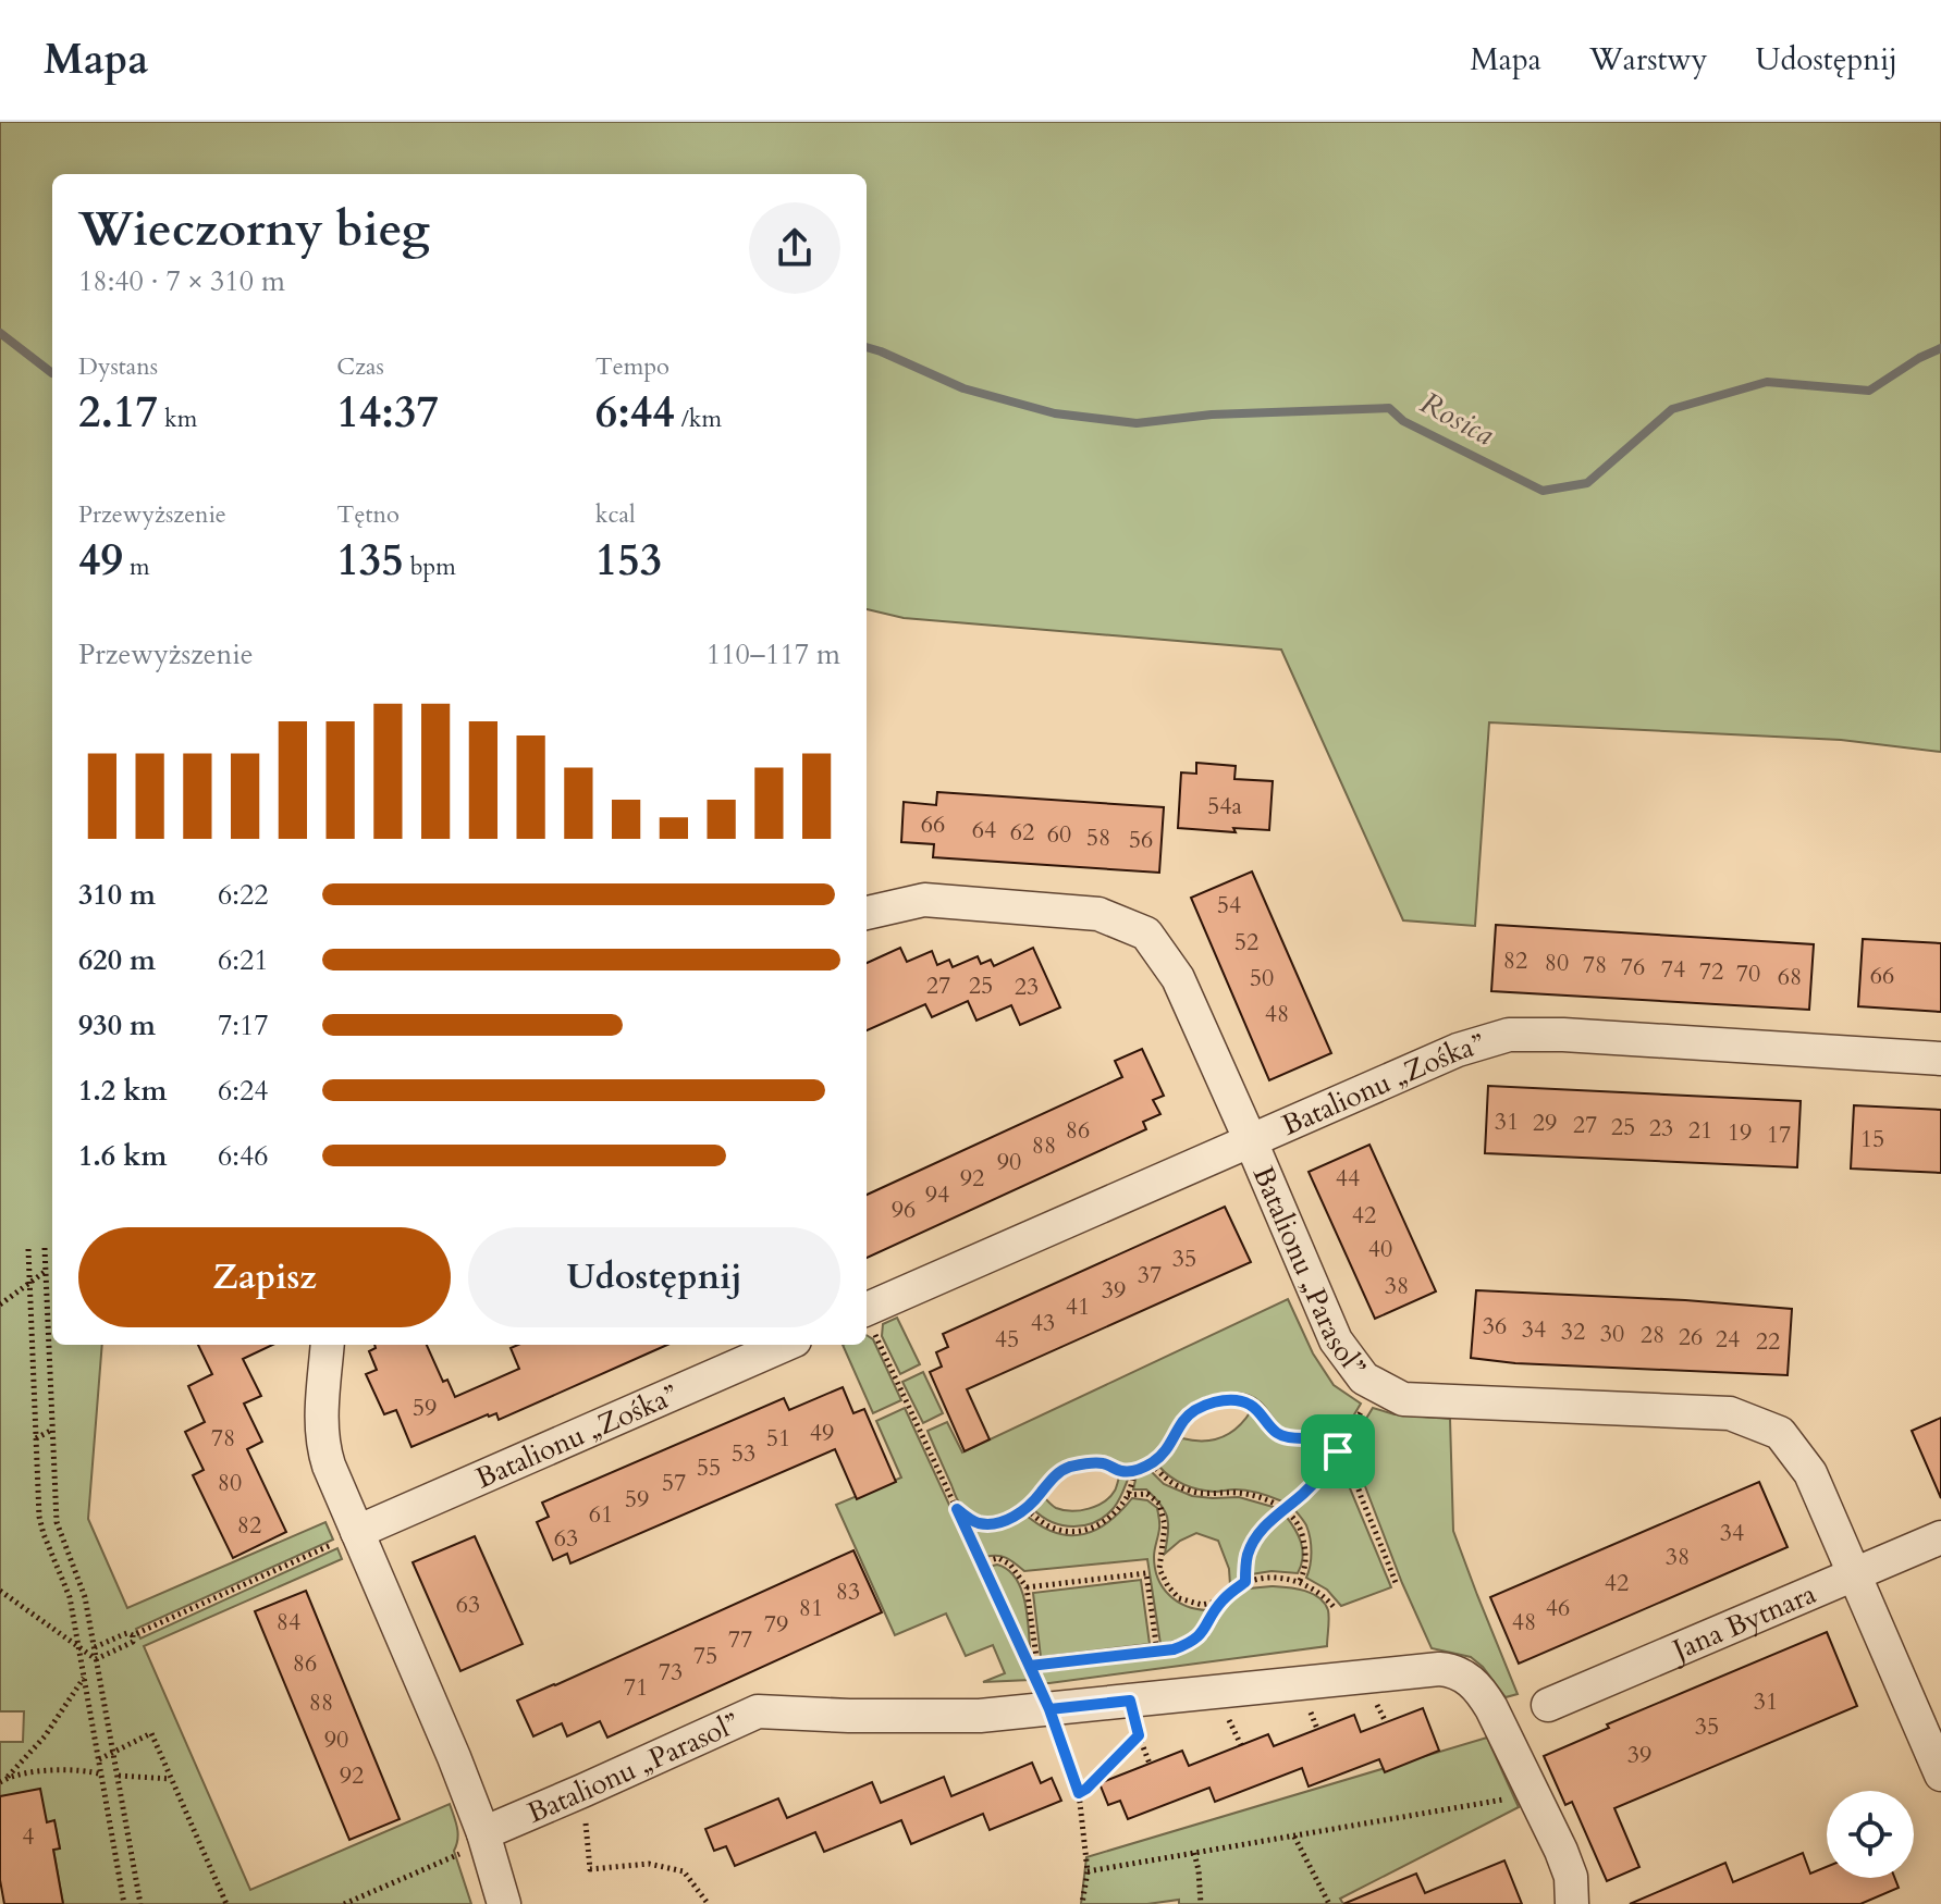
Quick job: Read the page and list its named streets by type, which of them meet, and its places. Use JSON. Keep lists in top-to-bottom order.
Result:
{
  "streets": {
    "street": ["Batalionu „Zośka”", "Batalionu „Parasol”", "Jana Bytnara"]
  },
  "crossings": [
    ["Batalionu „Zośka”", "Batalionu „Parasol”"],
    ["Batalionu „Parasol”", "Jana Bytnara"]
  ],
  "water": ["Rosica"],
  "house_numbers": [
    "54a",
    "66",
    "64",
    "62",
    "60",
    "58",
    "56",
    "54",
    "52",
    "82",
    "80",
    "78",
    "76",
    "74",
    "72",
    "70",
    "66",
    "68",
    "50",
    "27",
    "25",
    "23",
    "48",
    "31",
    "29",
    "27",
    "25",
    "23",
    "86",
    "21",
    "19",
    "17",
    "15",
    "88",
    "90",
    "92",
    "44",
    "94",
    "96",
    "42",
    "40",
    "35",
    "37",
    "38",
    "39",
    "41",
    "43",
    "36",
    "34",
    "32",
    "30",
    "28",
    "26",
    "45",
    "24",
    "22",
    "59",
    "49",
    "78",
    "51",
    "53",
    "55",
    "80",
    "57",
    "59",
    "61",
    "82",
    "34",
    "63",
    "38",
    "42",
    "83",
    "63",
    "81",
    "46",
    "84",
    "48",
    "79",
    "77",
    "75",
    "86",
    "73",
    "71",
    "31",
    "88",
    "35",
    "90",
    "39",
    "92",
    "4"
  ],
  "page": {
    "header": "Mapa",
    "nav": ["Mapa", "Warstwy", "Udostępnij"],
    "heading": ["Wieczorny bieg", "18:40 · 7 × 310 m"],
    "stats": [
      ["Dystans", "2.17 km"],
      ["Czas", "14:37"],
      ["Tempo", "6:44 /km"],
      ["Przewyższenie", "49 m"],
      ["Tętno", "135 bpm"],
      ["kcal", "153"]
    ],
    "chart": ["Przewyższenie", "110–117 m"],
    "list": [
      {
        "name": "310 m",
        "note": "6:22"
      },
      {
        "name": "620 m",
        "note": "6:21"
      },
      {
        "name": "930 m",
        "note": "7:17"
      },
      {
        "name": "1.2 km",
        "note": "6:24"
      },
      {
        "name": "1.6 km",
        "note": "6:46"
      }
    ],
    "buttons": ["Zapisz", "Udostępnij"]
  }
}
